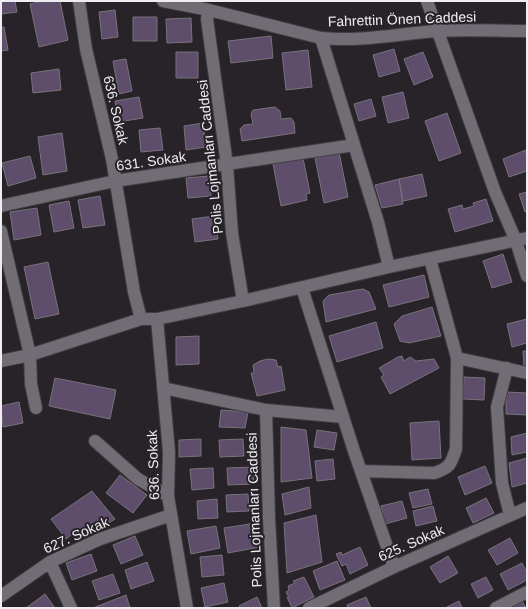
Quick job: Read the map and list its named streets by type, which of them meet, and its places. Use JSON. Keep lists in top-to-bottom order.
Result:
{
  "streets": {
    "street": [
      "Fahrettin Önen Caddesi",
      "636. Sokak",
      "Polis Lojmanları Caddesi",
      "631. Sokak",
      "627. Sokak",
      "625. Sokak"
    ]
  },
  "crossings": [
    ["Fahrettin Önen Caddesi", "Polis Lojmanları Caddesi"],
    ["636. Sokak", "631. Sokak"],
    ["636. Sokak", "627. Sokak"],
    ["Polis Lojmanları Caddesi", "631. Sokak"]
  ]
}
